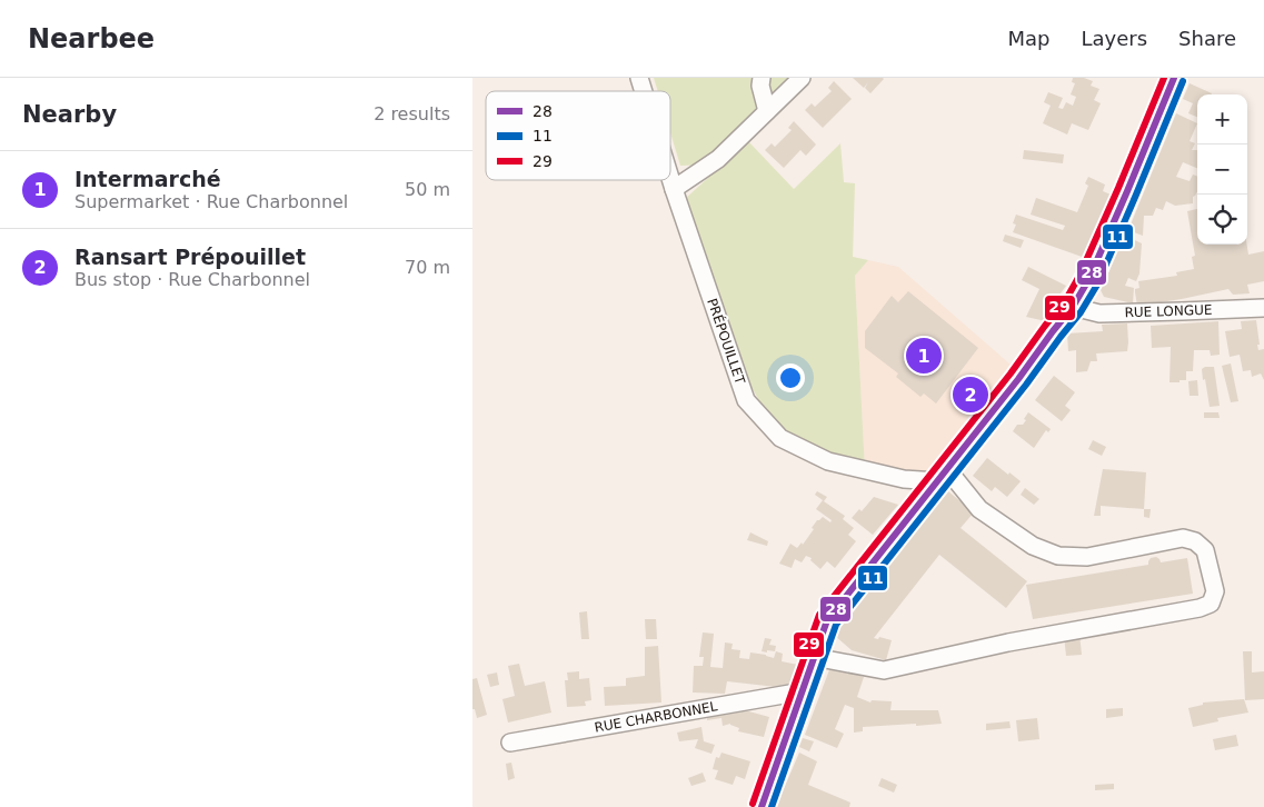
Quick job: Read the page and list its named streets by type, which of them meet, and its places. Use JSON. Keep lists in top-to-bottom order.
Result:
{
  "streets": {
    "street": ["RUE LONGUE", "PRÉPOUILLET", "RUE CHARBONNEL"]
  },
  "lines": ["transit line 28", "transit line 29", "transit line 11"],
  "legend": ["28", "11", "29"],
  "page": {
    "header": "Nearbee",
    "nav": ["Map", "Layers", "Share"],
    "heading": ["Nearby", "2 results"],
    "map_buttons": ["+", "−"],
    "list": [
      {
        "mark": "1",
        "name": "Intermarché",
        "note": "Supermarket · Rue Charbonnel",
        "value": "50 m"
      },
      {
        "mark": "2",
        "name": "Ransart Prépouillet",
        "note": "Bus stop · Rue Charbonnel",
        "value": "70 m"
      }
    ],
    "pins": ["1", "2"]
  }
}
